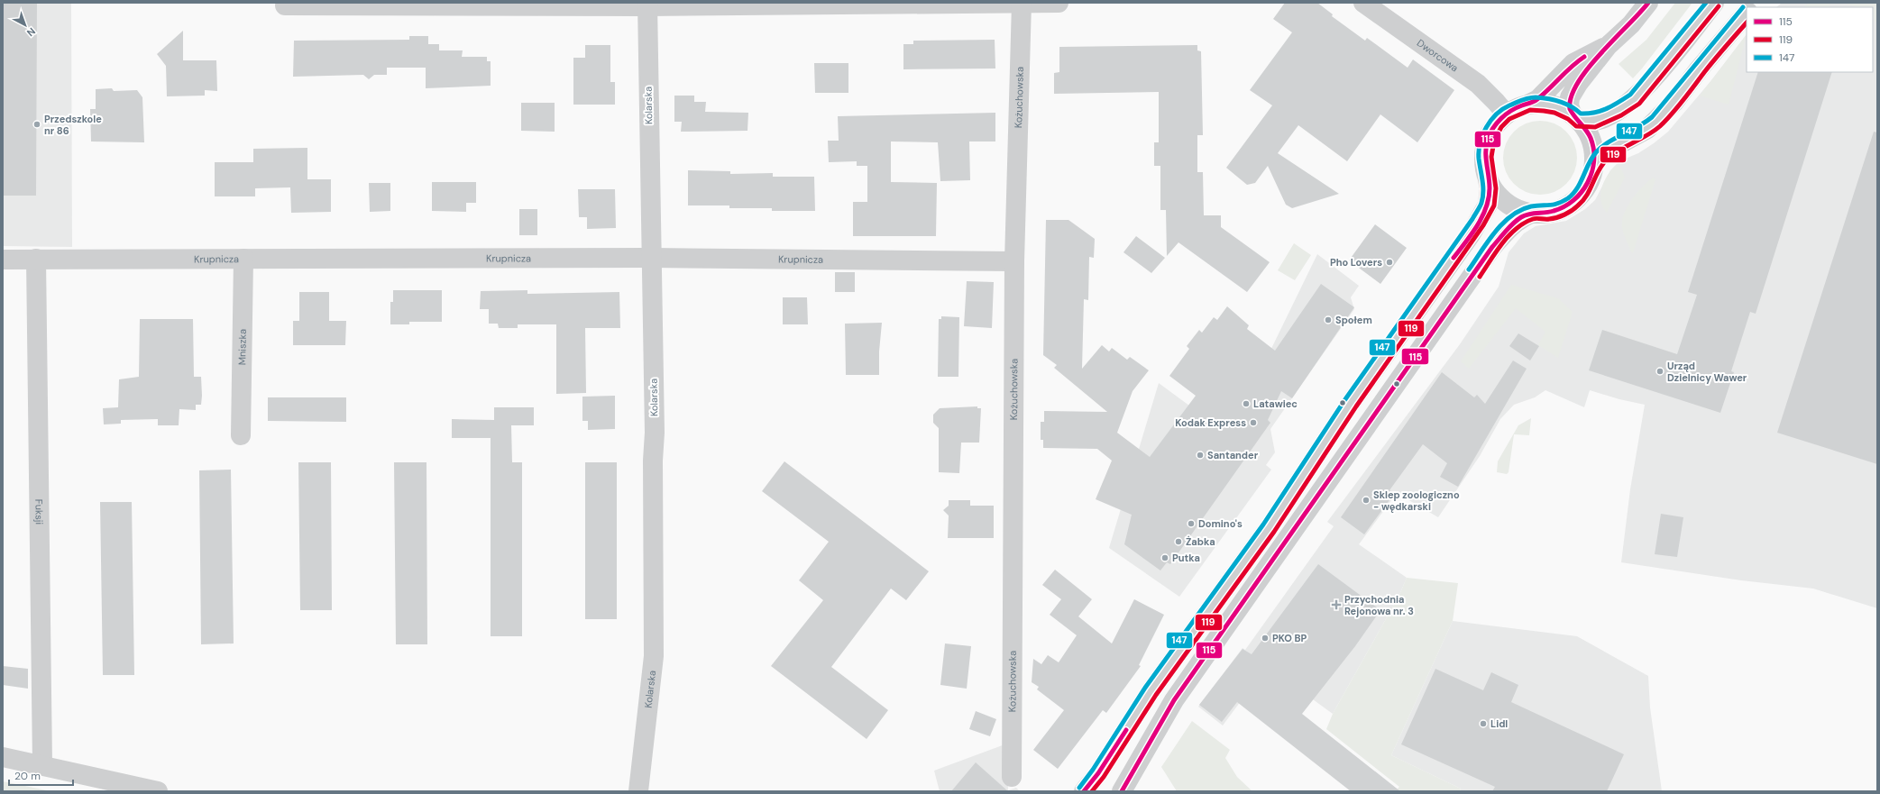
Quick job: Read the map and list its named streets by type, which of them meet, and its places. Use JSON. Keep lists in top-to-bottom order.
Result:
{
  "streets": {
    "street": [
      "Dworcowa",
      "Kożuchowska",
      "Kolarska",
      "Krupnicza",
      "Mniszka",
      "Fuksji"
    ]
  },
  "crossings": [
    ["Kożuchowska", "Krupnicza"],
    ["Kolarska", "Krupnicza"],
    ["Krupnicza", "Mniszka"],
    ["Krupnicza", "Fuksji"]
  ],
  "places": {
    "other": [
      "Przedszkole nr 86",
      "Pho Lovers",
      "Społem",
      "Urząd Dzielnicy Wawer",
      "Latawiec",
      "Kodak Express",
      "Santander",
      "Sklep zoologiczno - wędkarski",
      "Domino's",
      "Żabka",
      "Putka",
      "PKO BP",
      "Lidl"
    ],
    "health": ["Przychodnia Rejonowa nr. 3"]
  },
  "lines": ["transit line 115", "transit line 147", "transit line 119"],
  "legend": ["115", "119", "147"],
  "scale_bar": "20 m",
  "north": "bottom right"
}
